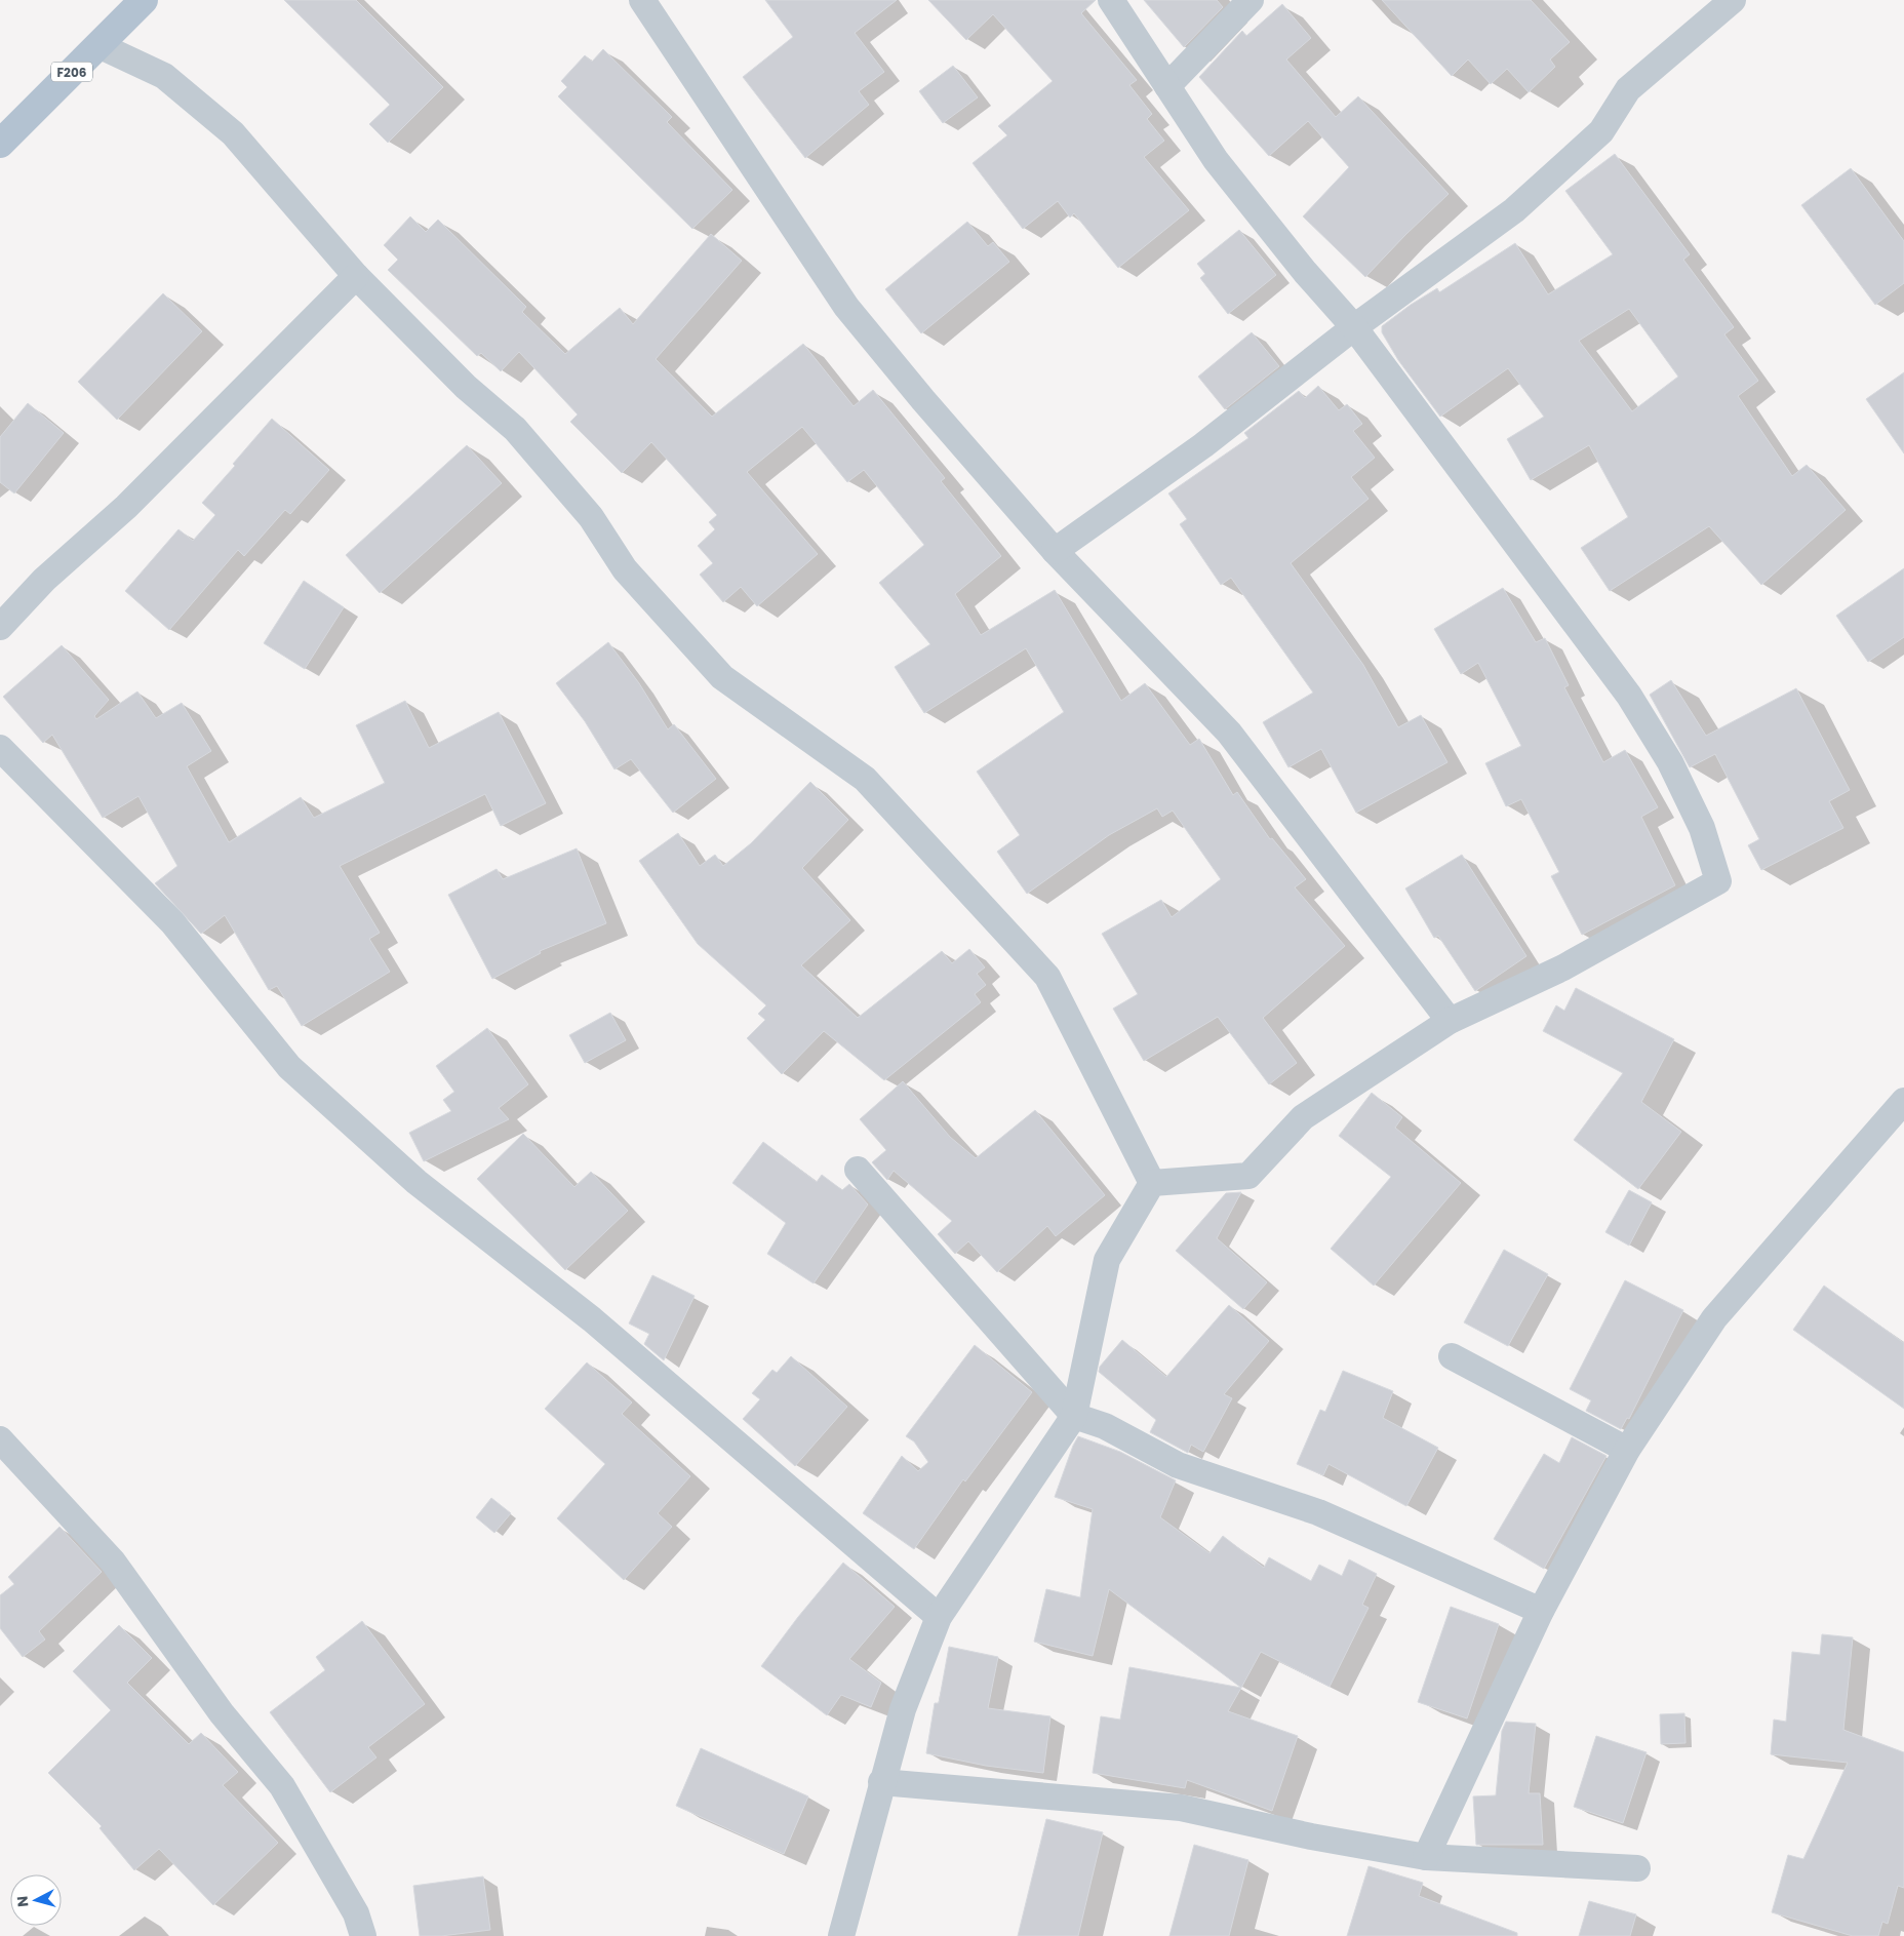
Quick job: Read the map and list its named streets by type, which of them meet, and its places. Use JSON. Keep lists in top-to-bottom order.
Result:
{
  "streets": {
    "main road": ["F206"]
  },
  "north": "left"
}
